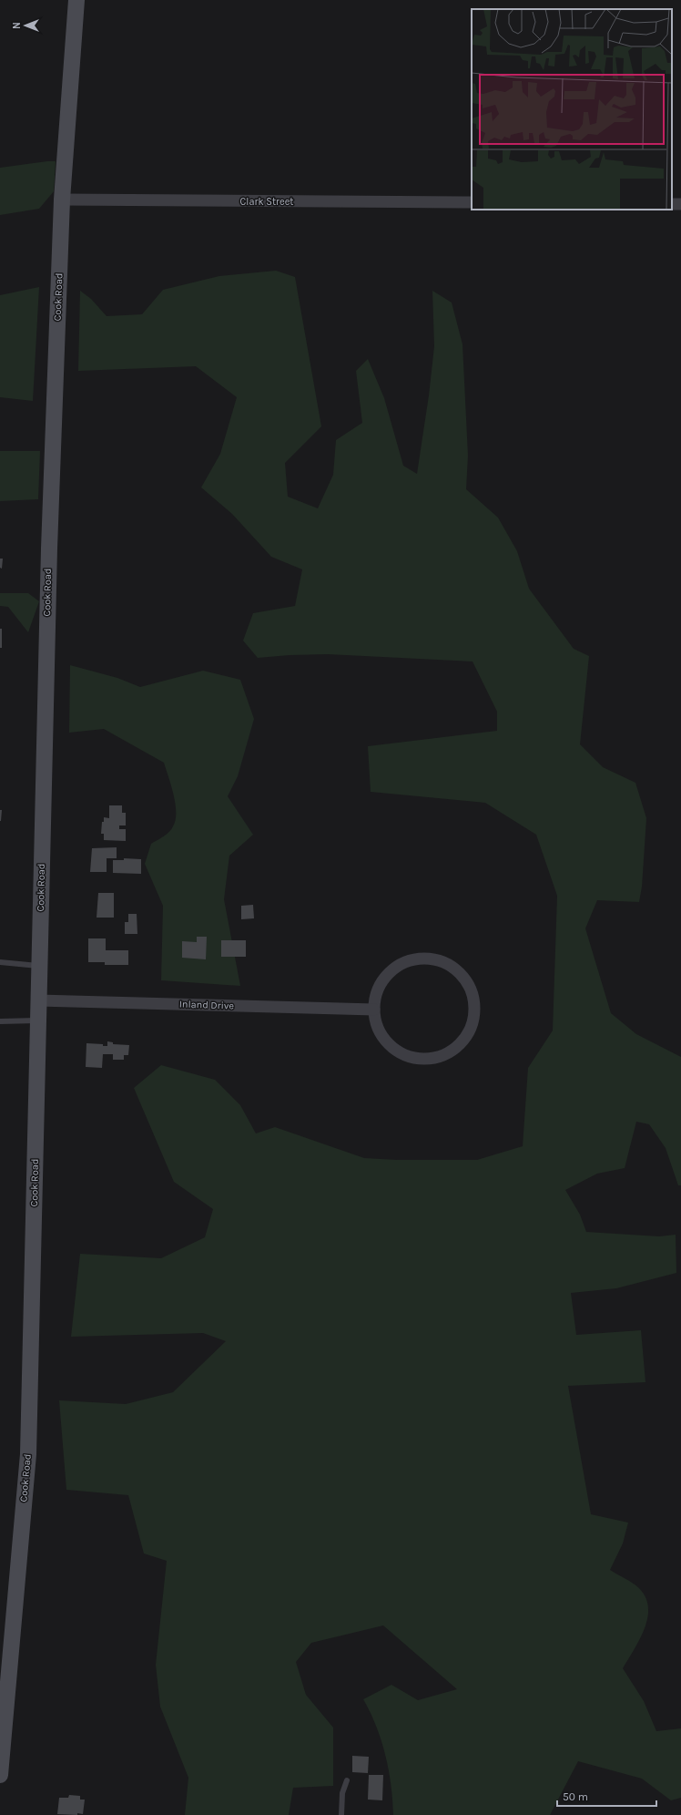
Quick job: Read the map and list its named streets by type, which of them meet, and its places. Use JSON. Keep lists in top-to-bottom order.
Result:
{
  "streets": {
    "street": ["Clark Street", "Cook Road", "Inland Drive"]
  },
  "crossings": [
    ["Clark Street", "Cook Road"],
    ["Cook Road", "Inland Drive"]
  ],
  "scale_bar": "50 m",
  "north": "left"
}
